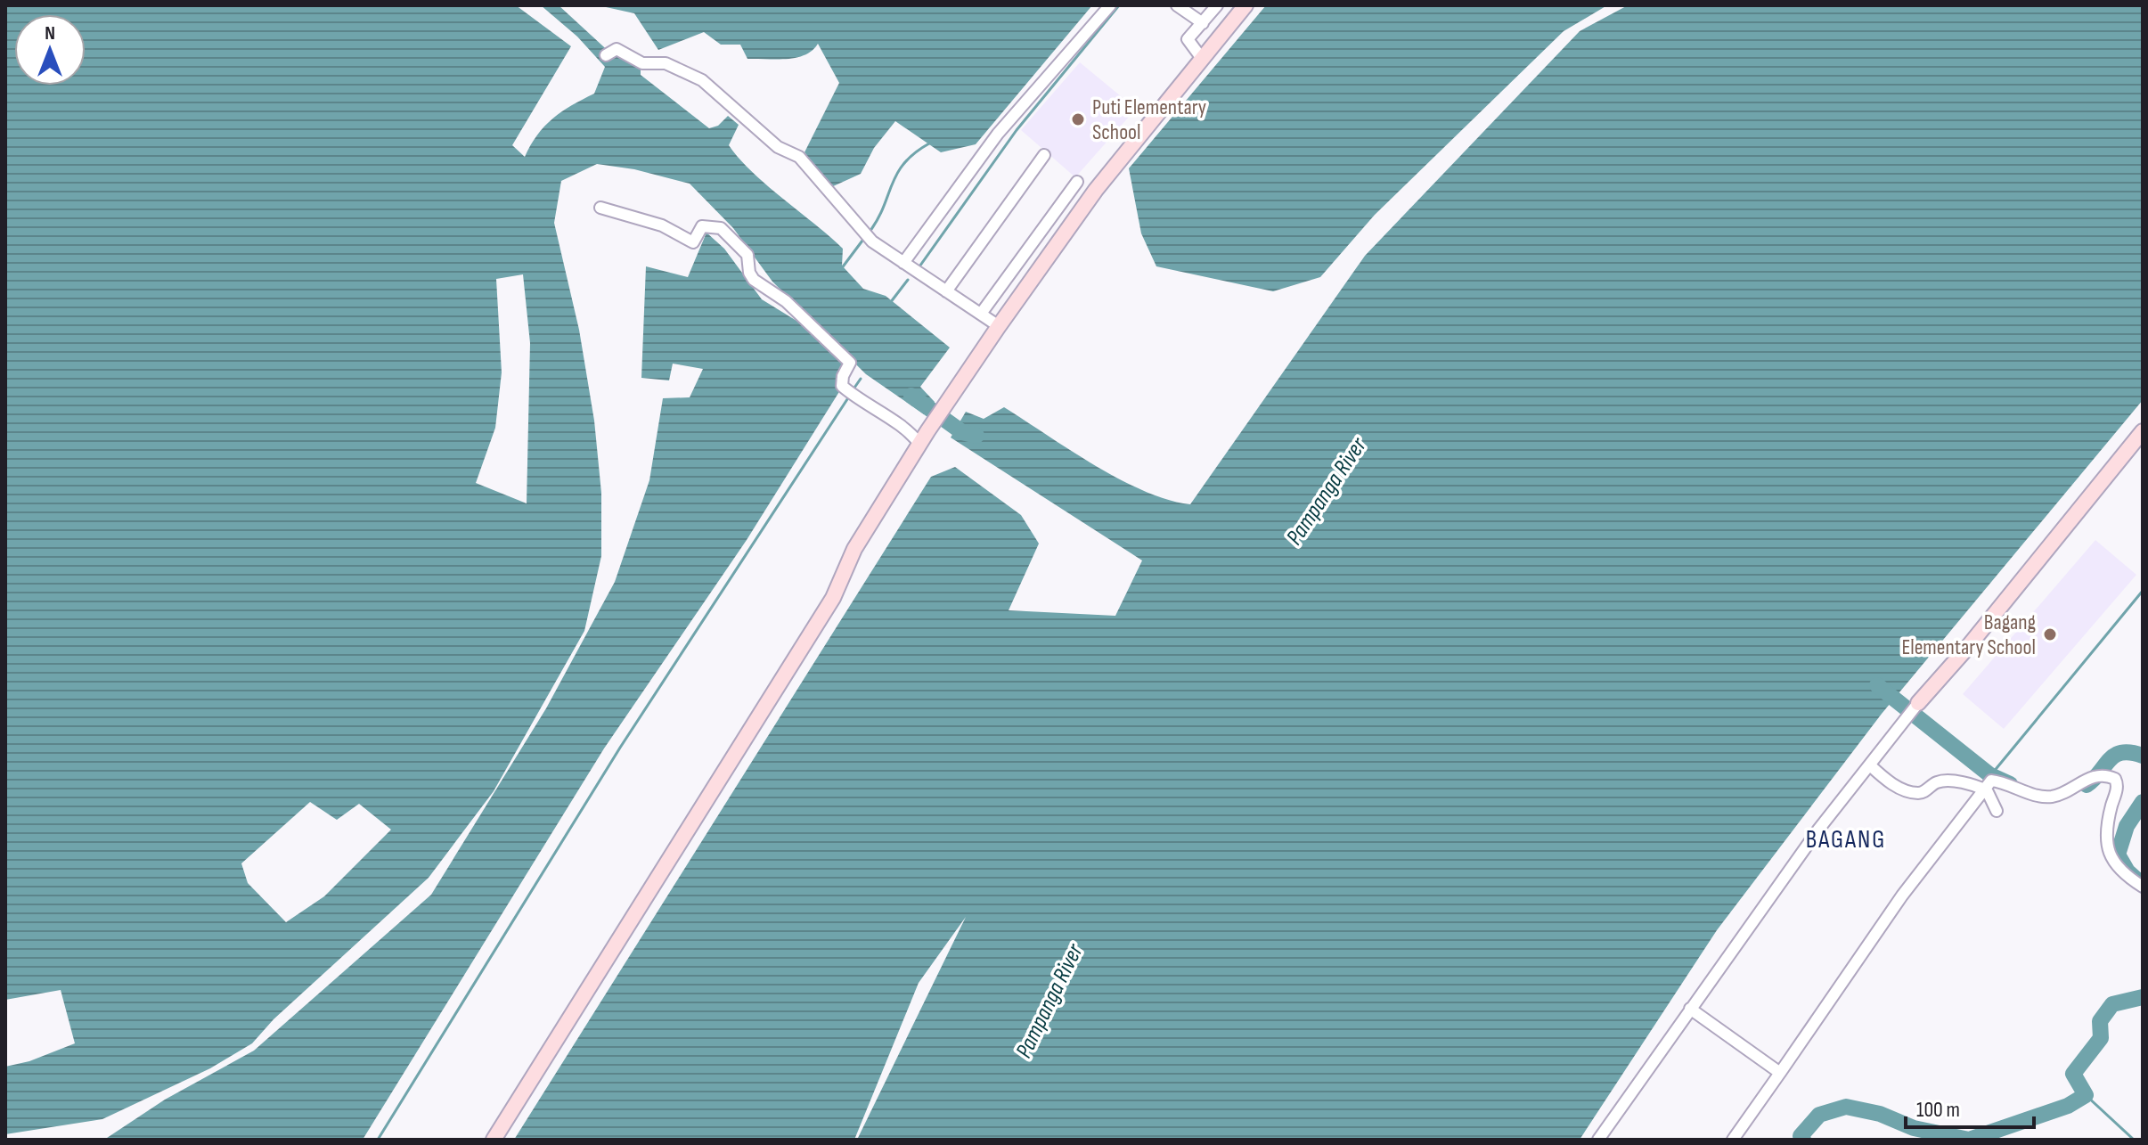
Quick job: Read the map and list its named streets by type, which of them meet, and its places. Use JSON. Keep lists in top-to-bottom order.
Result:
{
  "districts": ["BAGANG"],
  "water": ["Pampanga River"],
  "places": ["Puti Elementary School", "Bagang Elementary School"],
  "scale_bar": "100 m",
  "north": "top"
}
